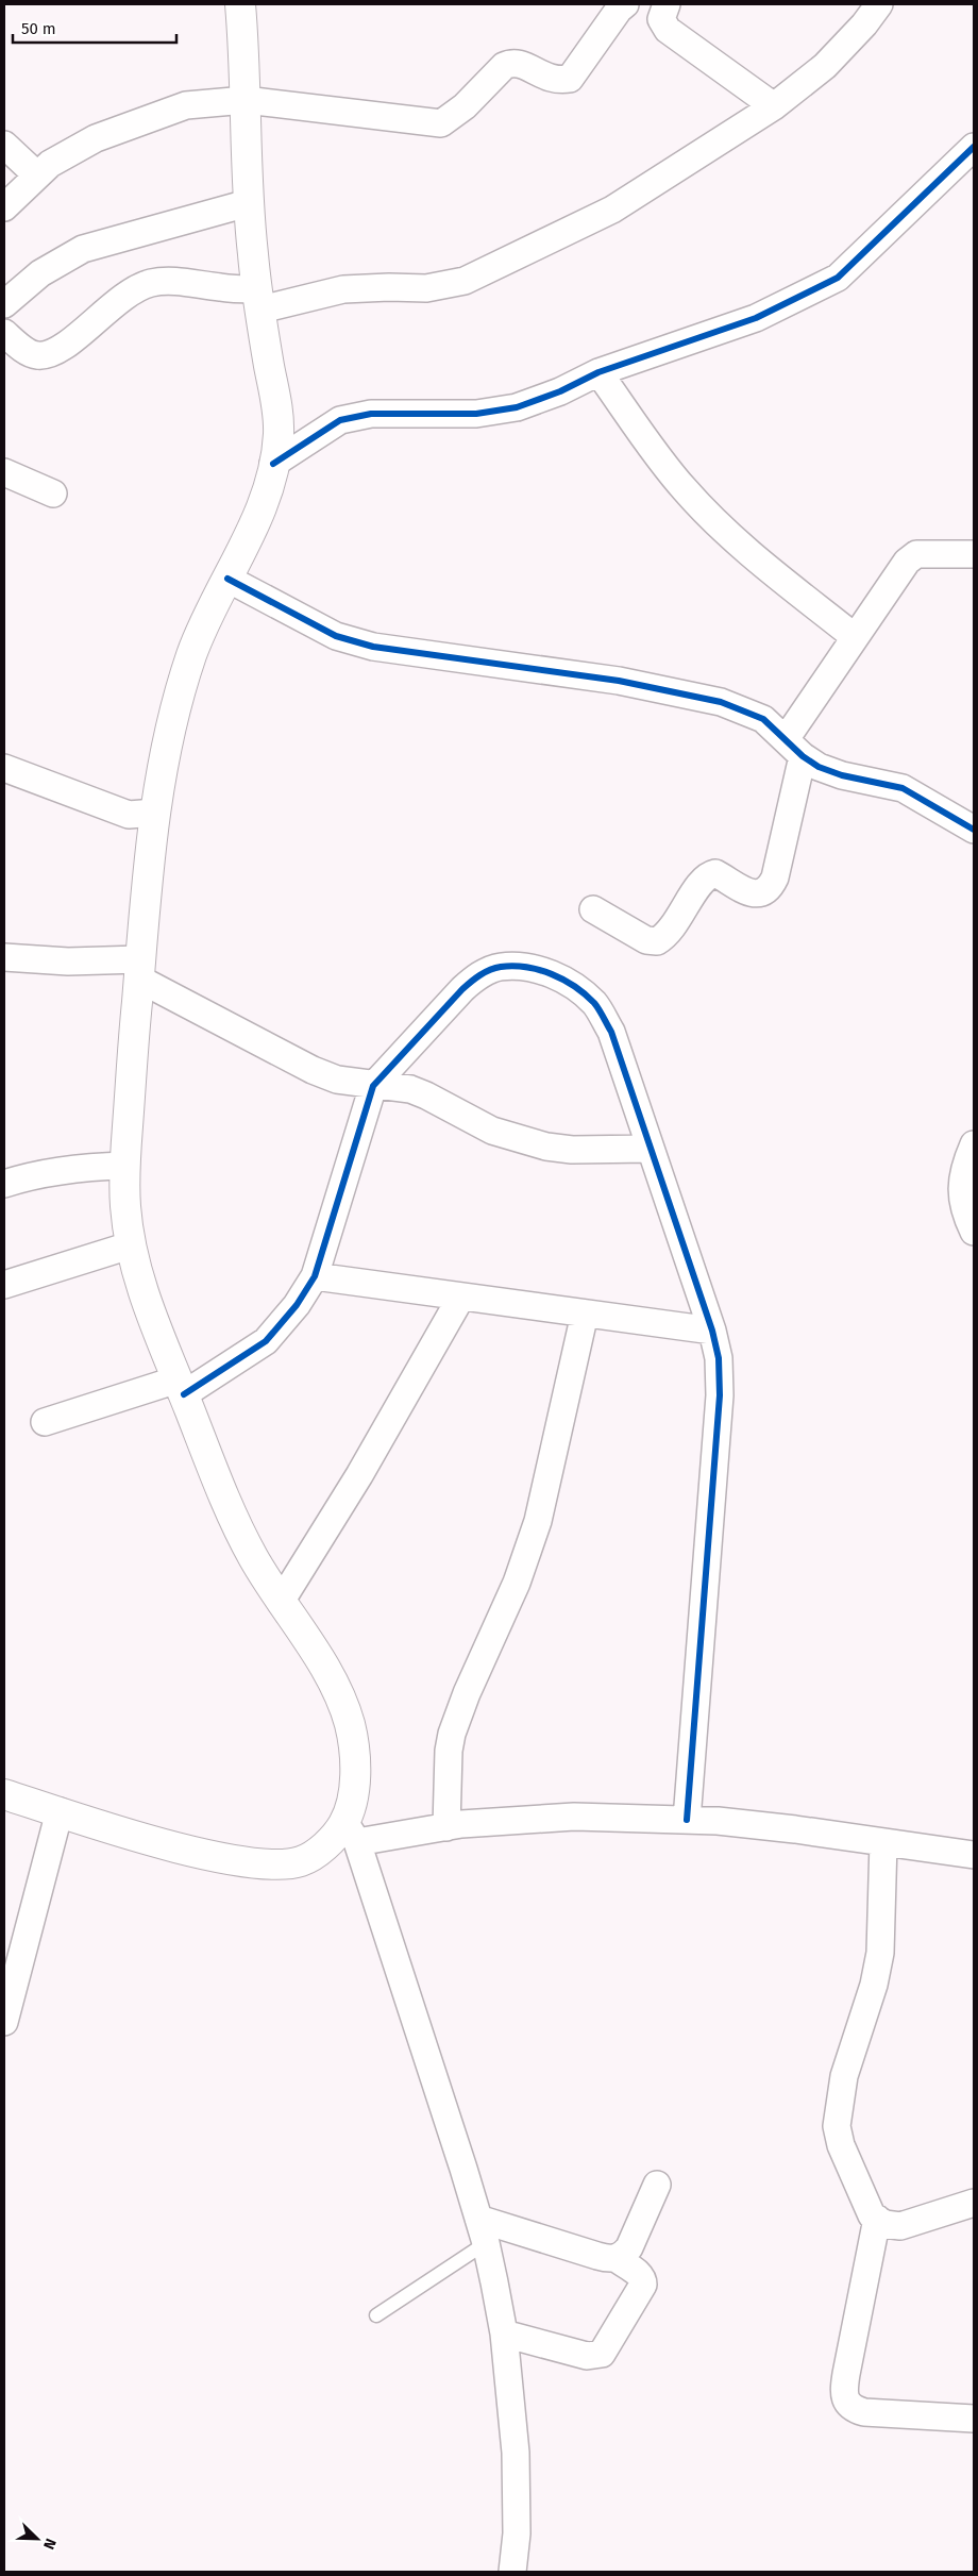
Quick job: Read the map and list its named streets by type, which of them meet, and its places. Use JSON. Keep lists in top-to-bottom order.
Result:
{
  "scale_bar": "50 m",
  "north": "bottom right"
}
